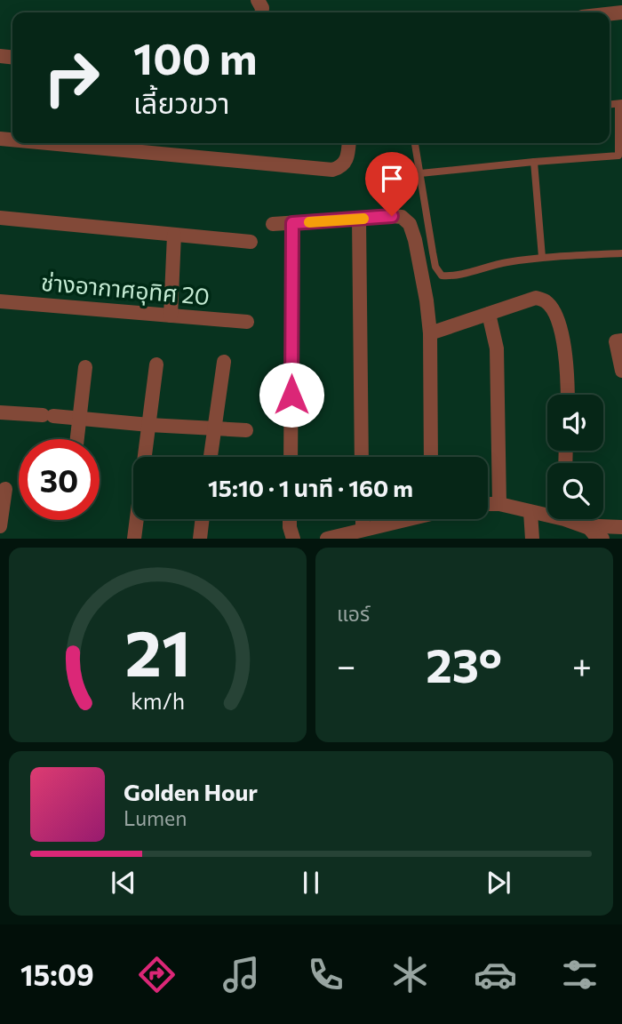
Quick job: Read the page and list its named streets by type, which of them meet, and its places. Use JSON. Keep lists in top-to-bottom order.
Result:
{
  "streets": {
    "street": ["ช่างอากาศอุทิศ 20"]
  },
  "page": {
    "turn": ["100 m", "เลี้ยวขวา"],
    "limit": "30",
    "trip": "15:10 · 1 นาที · 160 m",
    "tile": "แอร์",
    "heat": ["−", "23°", "+"],
    "song": ["Golden Hour", "Lumen"],
    "tabs": "15:09",
    "gauge": ["21", "km/h"]
  }
}
